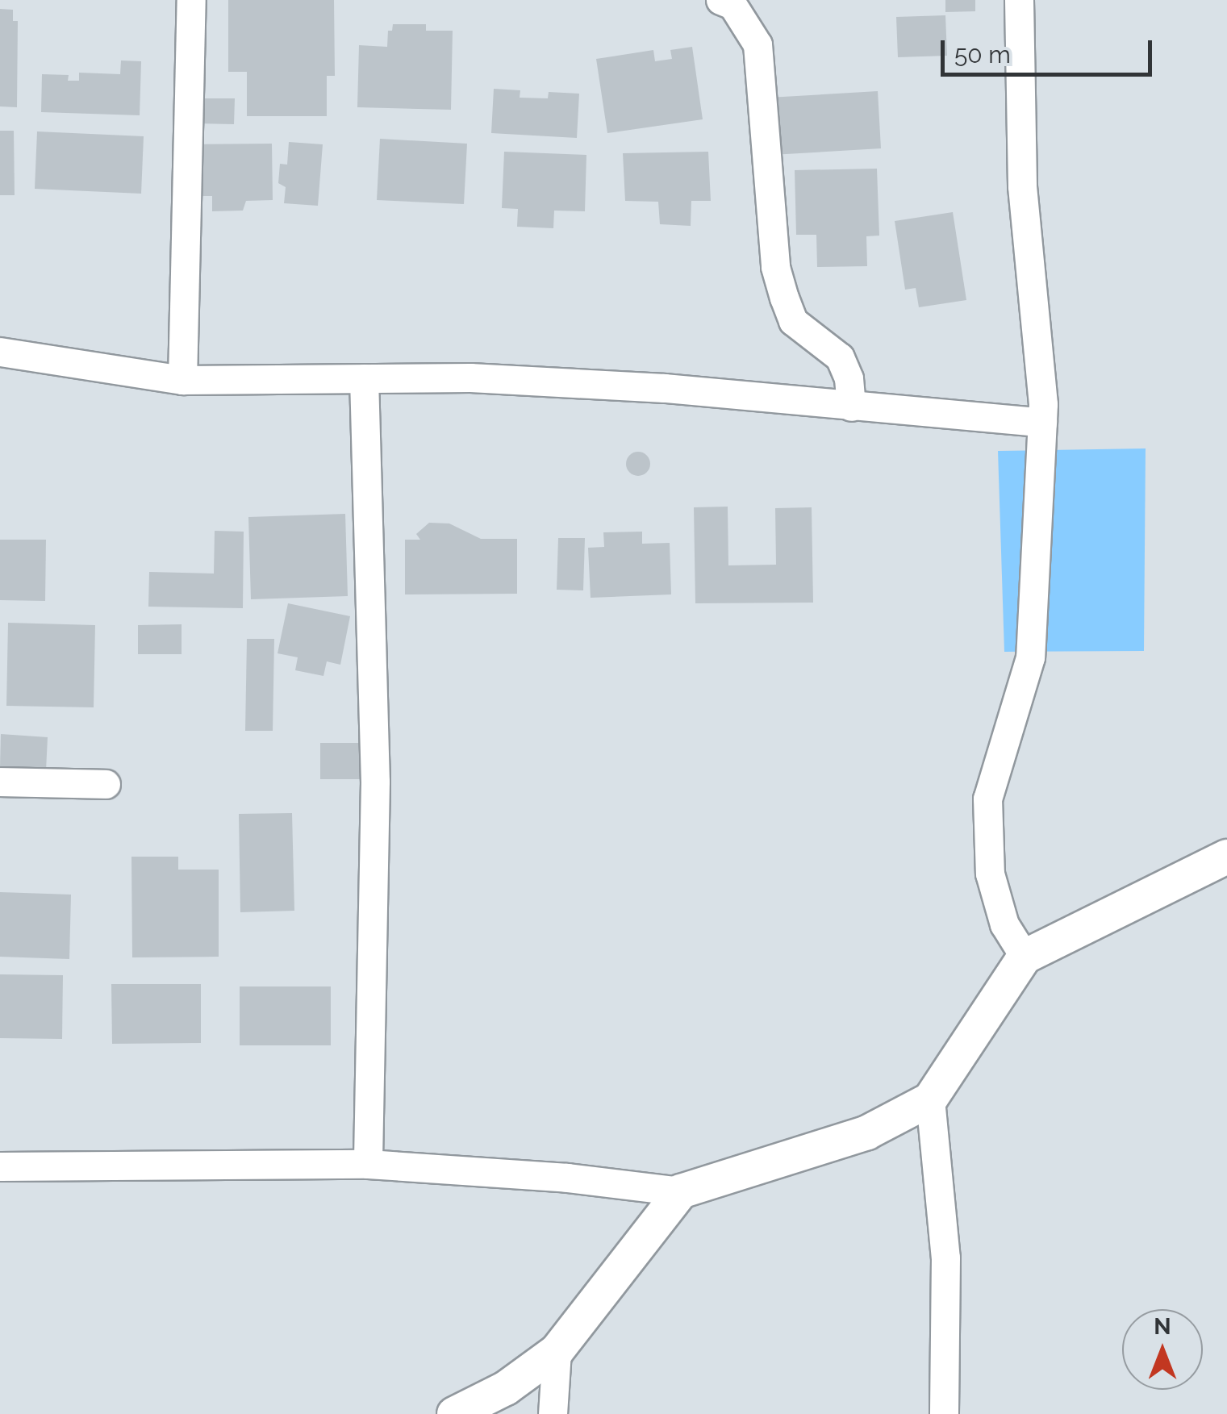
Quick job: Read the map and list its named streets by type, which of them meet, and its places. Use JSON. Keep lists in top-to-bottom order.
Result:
{
  "scale_bar": "50 m",
  "north": "top"
}
